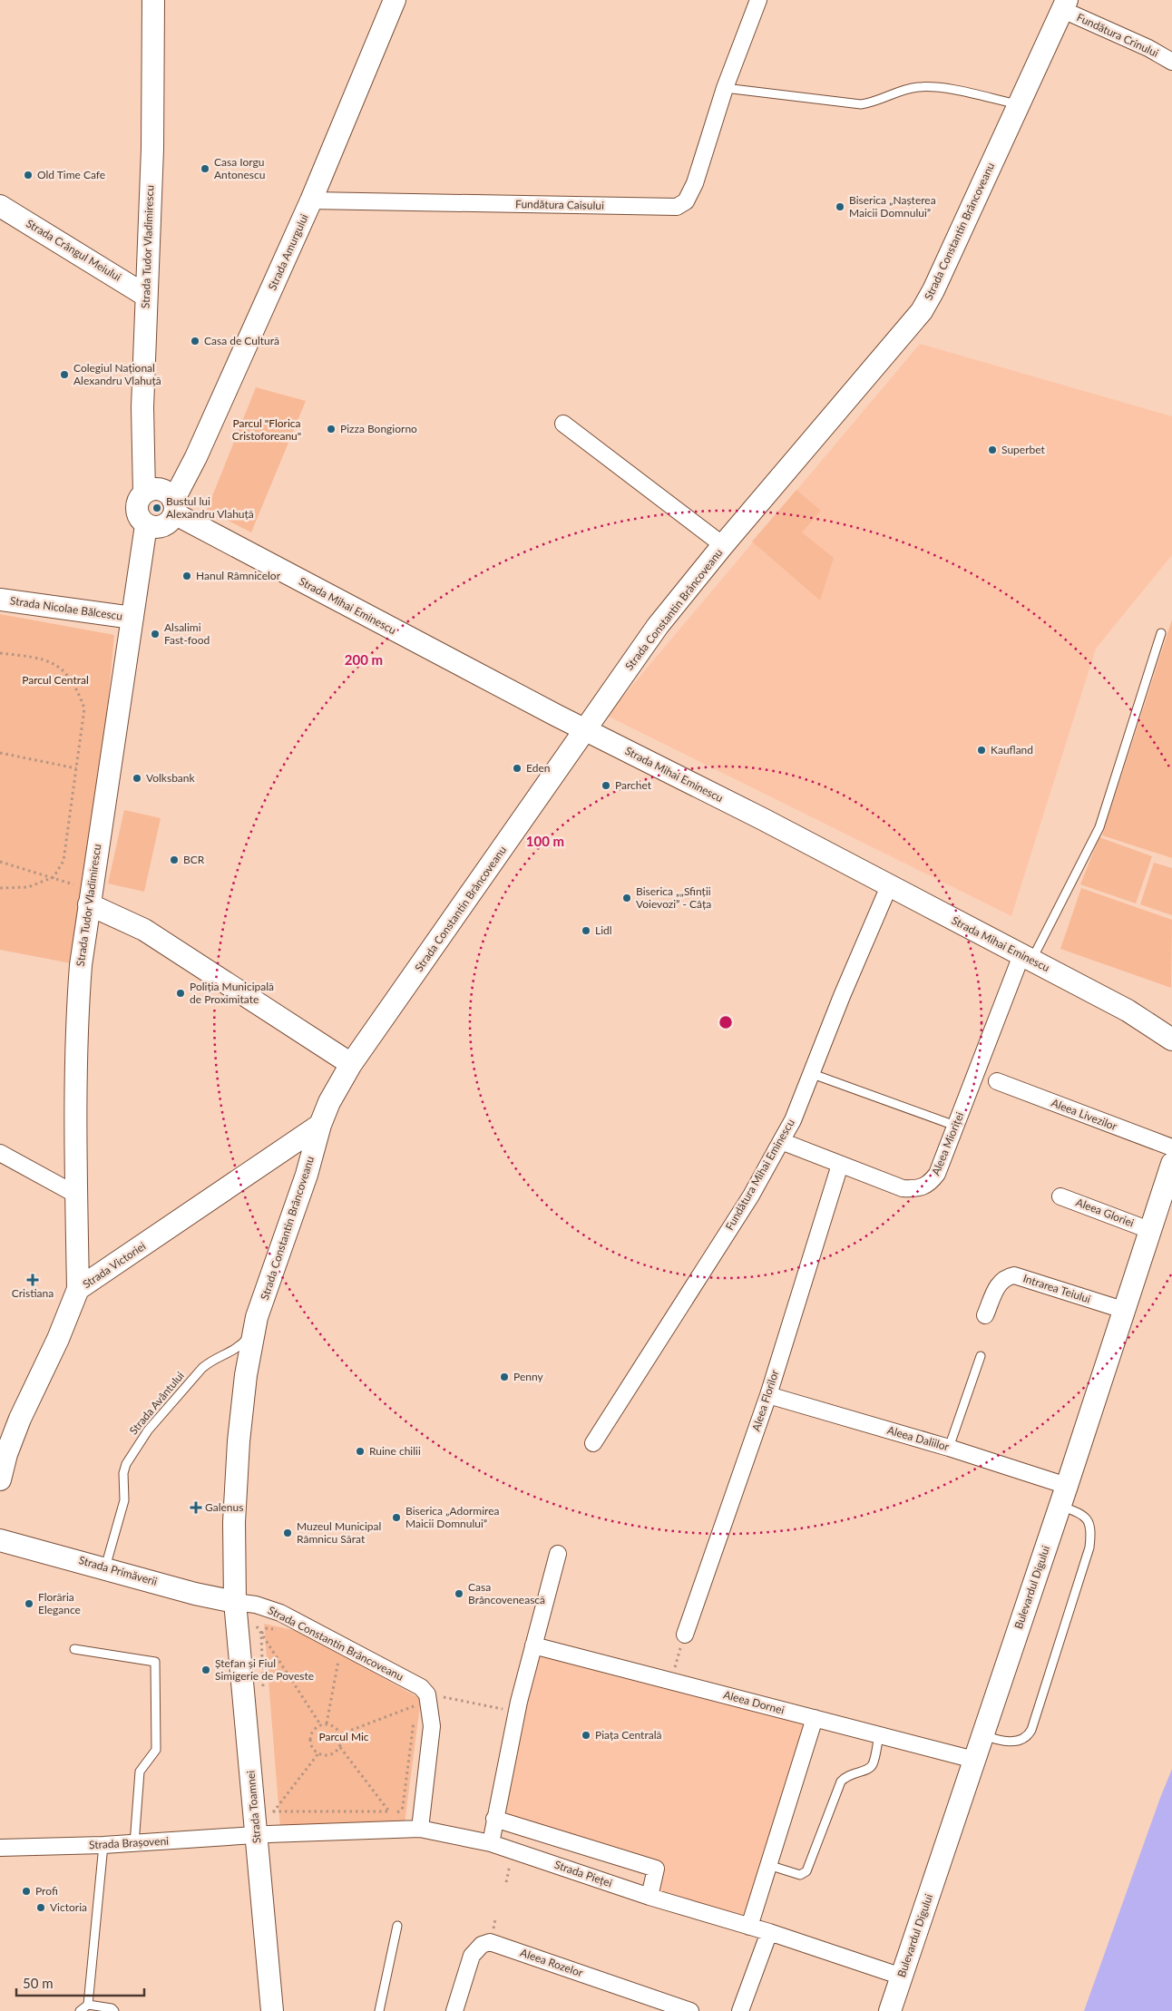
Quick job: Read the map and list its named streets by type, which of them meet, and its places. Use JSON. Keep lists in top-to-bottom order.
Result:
{
  "streets": {
    "street": [
      "Fundătura Crinului",
      "Fundătura Caisului",
      "Strada Constantin Brâncoveanu",
      "Strada Tudor Vladimirescu",
      "Strada Crângul Meiului",
      "Strada Amurgului",
      "Strada Mihai Eminescu",
      "Strada Nicolae Bălcescu",
      "Aleea Livezilor",
      "Aleea Mioriței",
      "Fundătura Mihai Eminescu",
      "Aleea Gloriei",
      "Strada Victoriei",
      "Intrarea Teiului",
      "Aleea Florilor",
      "Aleea Daliilor",
      "Strada Primăverii",
      "Bulevardul Digului",
      "Aleea Dornei",
      "Strada Toamnei",
      "Strada Brașoveni",
      "Strada Pieței",
      "Aleea Rozelor"
    ],
    "lane": ["Strada Avântului"]
  },
  "crossings": [
    ["Fundătura Crinului", "Strada Constantin Brâncoveanu"],
    ["Fundătura Caisului", "Strada Amurgului"],
    ["Strada Constantin Brâncoveanu", "Strada Mihai Eminescu"],
    ["Strada Constantin Brâncoveanu", "Strada Victoriei"],
    ["Strada Constantin Brâncoveanu", "Strada Avântului"],
    ["Strada Constantin Brâncoveanu", "Strada Primăverii"],
    ["Strada Constantin Brâncoveanu", "Strada Toamnei"],
    ["Strada Tudor Vladimirescu", "Strada Crângul Meiului"],
    ["Strada Tudor Vladimirescu", "Strada Amurgului"],
    ["Strada Tudor Vladimirescu", "Strada Mihai Eminescu"],
    ["Strada Tudor Vladimirescu", "Strada Nicolae Bălcescu"],
    ["Strada Tudor Vladimirescu", "Strada Victoriei"],
    ["Strada Amurgului", "Strada Mihai Eminescu"],
    ["Strada Mihai Eminescu", "Aleea Mioriței"],
    ["Strada Mihai Eminescu", "Fundătura Mihai Eminescu"],
    ["Aleea Mioriței", "Fundătura Mihai Eminescu"],
    ["Aleea Mioriței", "Aleea Florilor"],
    ["Aleea Gloriei", "Bulevardul Digului"],
    ["Intrarea Teiului", "Bulevardul Digului"],
    ["Aleea Florilor", "Aleea Daliilor"],
    ["Strada Avântului", "Strada Primăverii"],
    ["Aleea Daliilor", "Bulevardul Digului"],
    ["Strada Primăverii", "Strada Toamnei"],
    ["Bulevardul Digului", "Aleea Dornei"],
    ["Bulevardul Digului", "Strada Pieței"],
    ["Strada Toamnei", "Strada Brașoveni"],
    ["Strada Toamnei", "Strada Pieței"],
    ["Strada Brașoveni", "Strada Pieței"]
  ],
  "parks": ["Parcul \"Florica Cristoforeanu\"", "Parcul Central", "Parcul Mic"],
  "places": {
    "other": [
      "Casa Iorgu Antonescu",
      "Old Time Cafe",
      "Biserica „Nașterea Maicii Domnului”",
      "Casa de Cultură",
      "Colegiul Național Alexandru Vlahuță",
      "Pizza Bongiorno",
      "Superbet",
      "Bustul lui Alexandru Vlahuță",
      "Hanul Râmnicelor",
      "Alsalimi Fast-food",
      "Kaufland",
      "Eden",
      "Volksbank",
      "Parchet",
      "BCR",
      "Biserica „„Sfinții Voievozi” - Câța",
      "Lidl",
      "Poliția Municipală de Proximitate",
      "Penny",
      "Ruine chilii",
      "Biserica „Adormirea Maicii Domnului”",
      "Muzeul Municipal Râmnicu Sărat",
      "Casa Brâncovenească",
      "Florăria Elegance",
      "Ștefan și Fiul Simigerie de Poveste",
      "Piața Centrală",
      "Profi",
      "Victoria"
    ],
    "health": ["Cristiana", "Galenus"]
  },
  "scale_bar": "50 m",
  "rings": ["200 m", "100 m"]
}
